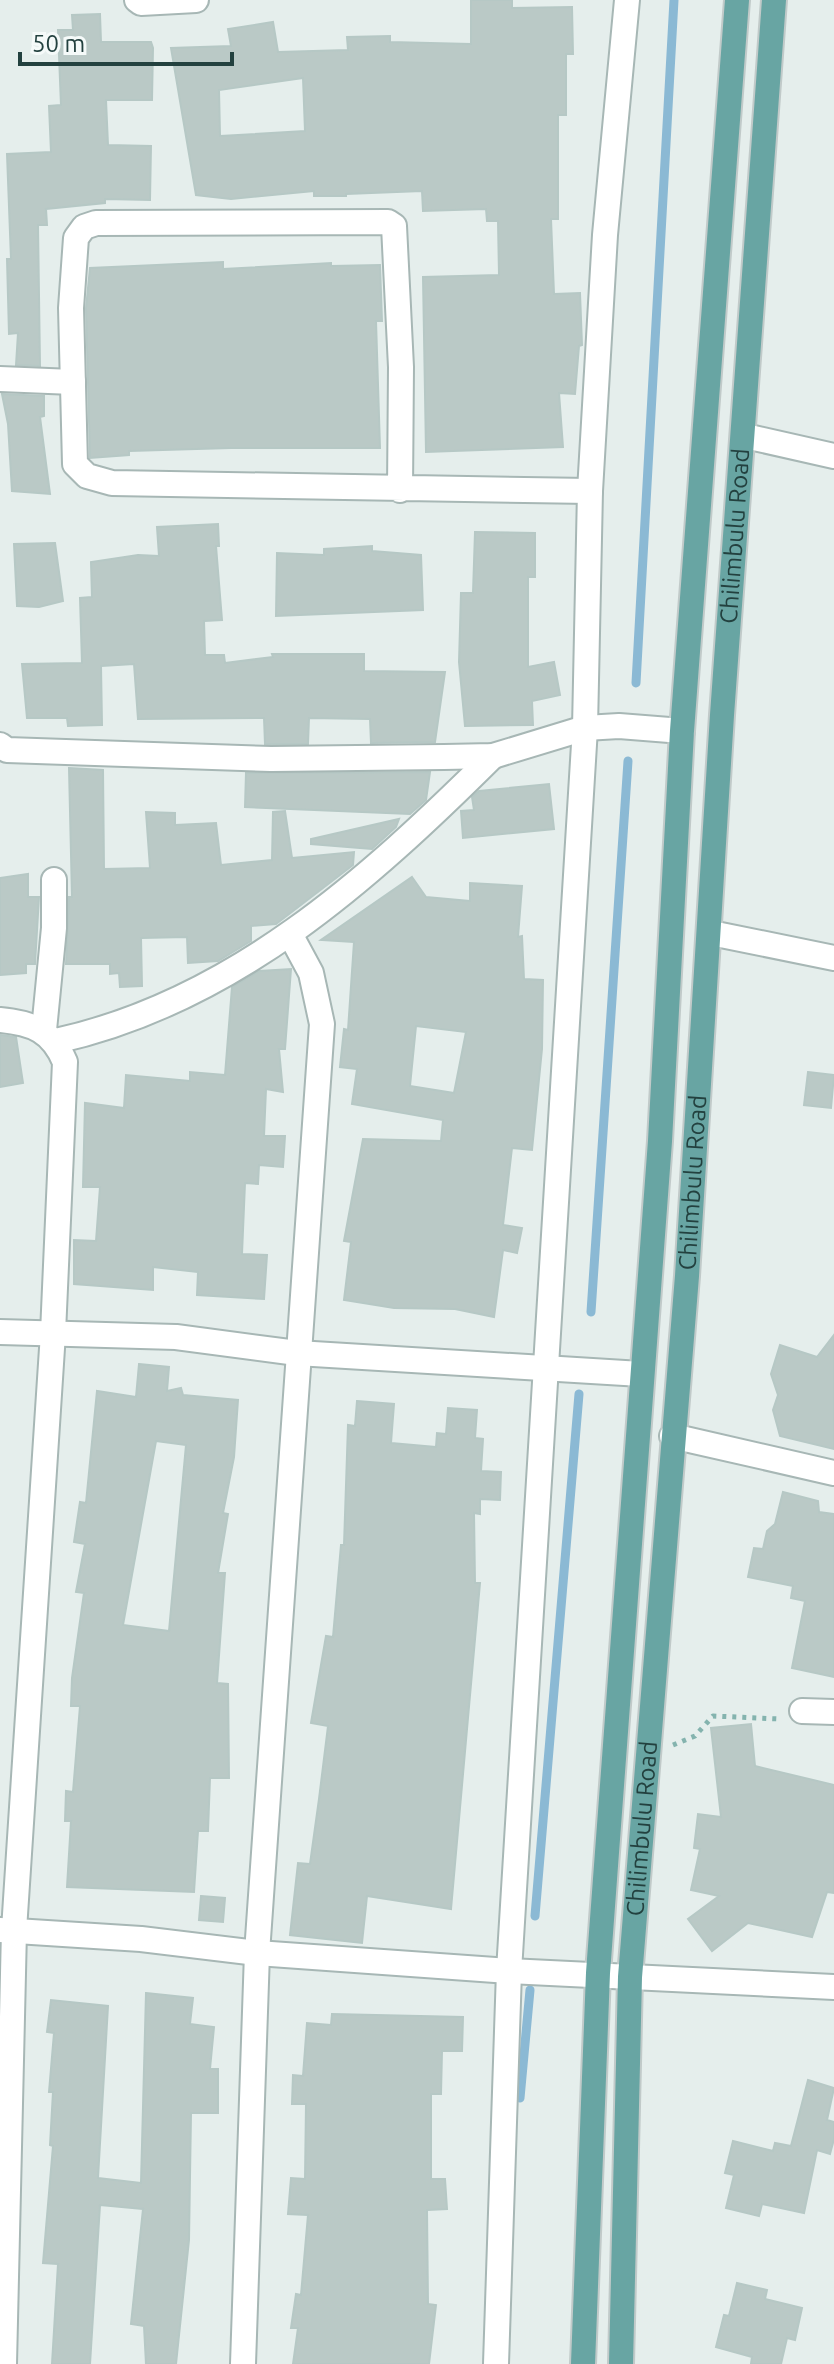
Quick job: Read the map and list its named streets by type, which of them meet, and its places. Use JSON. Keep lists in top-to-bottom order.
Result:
{
  "streets": {
    "main road": ["Chilimbulu Road"]
  },
  "scale_bar": "50 m"
}
